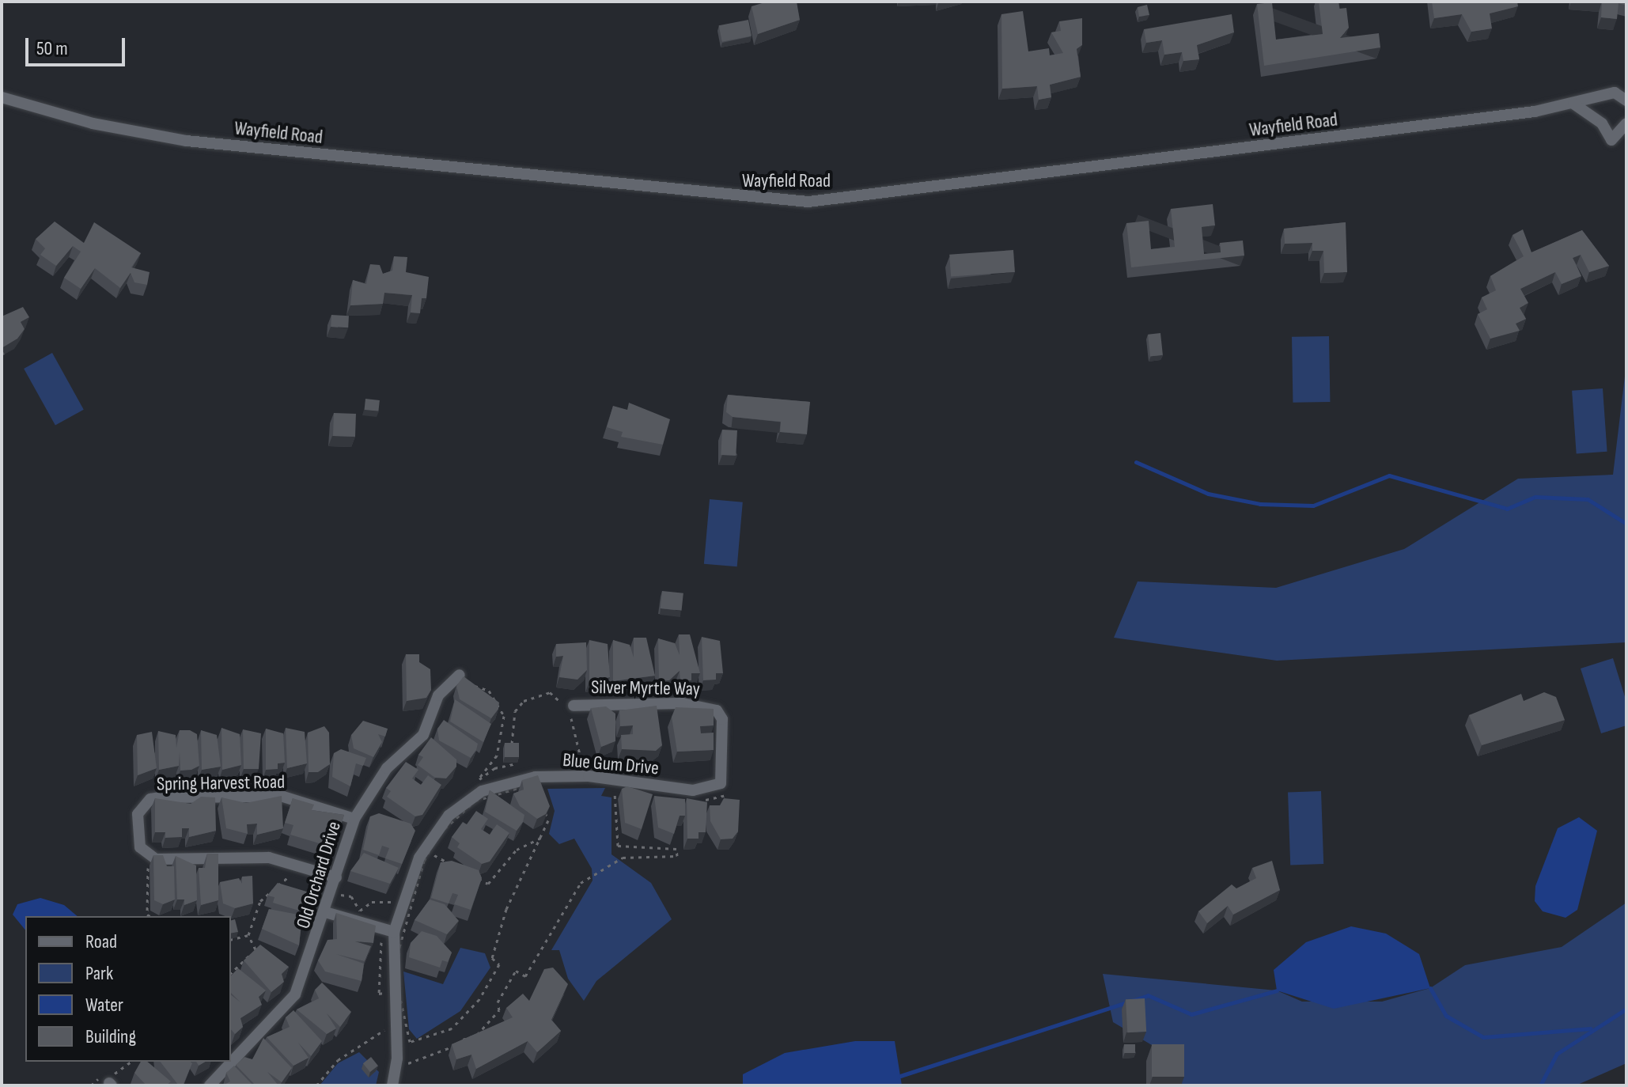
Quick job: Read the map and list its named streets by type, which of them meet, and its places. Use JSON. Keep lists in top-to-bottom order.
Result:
{
  "streets": {
    "street": [
      "Wayfield Road",
      "Silver Myrtle Way",
      "Blue Gum Drive",
      "Spring Harvest Road",
      "Old Orchard Drive"
    ]
  },
  "crossings": [
    ["Silver Myrtle Way", "Blue Gum Drive"],
    ["Spring Harvest Road", "Old Orchard Drive"]
  ],
  "legend": [
    "Road",
    "Park",
    "Water",
    "Building"
  ],
  "scale_bar": "50 m"
}
